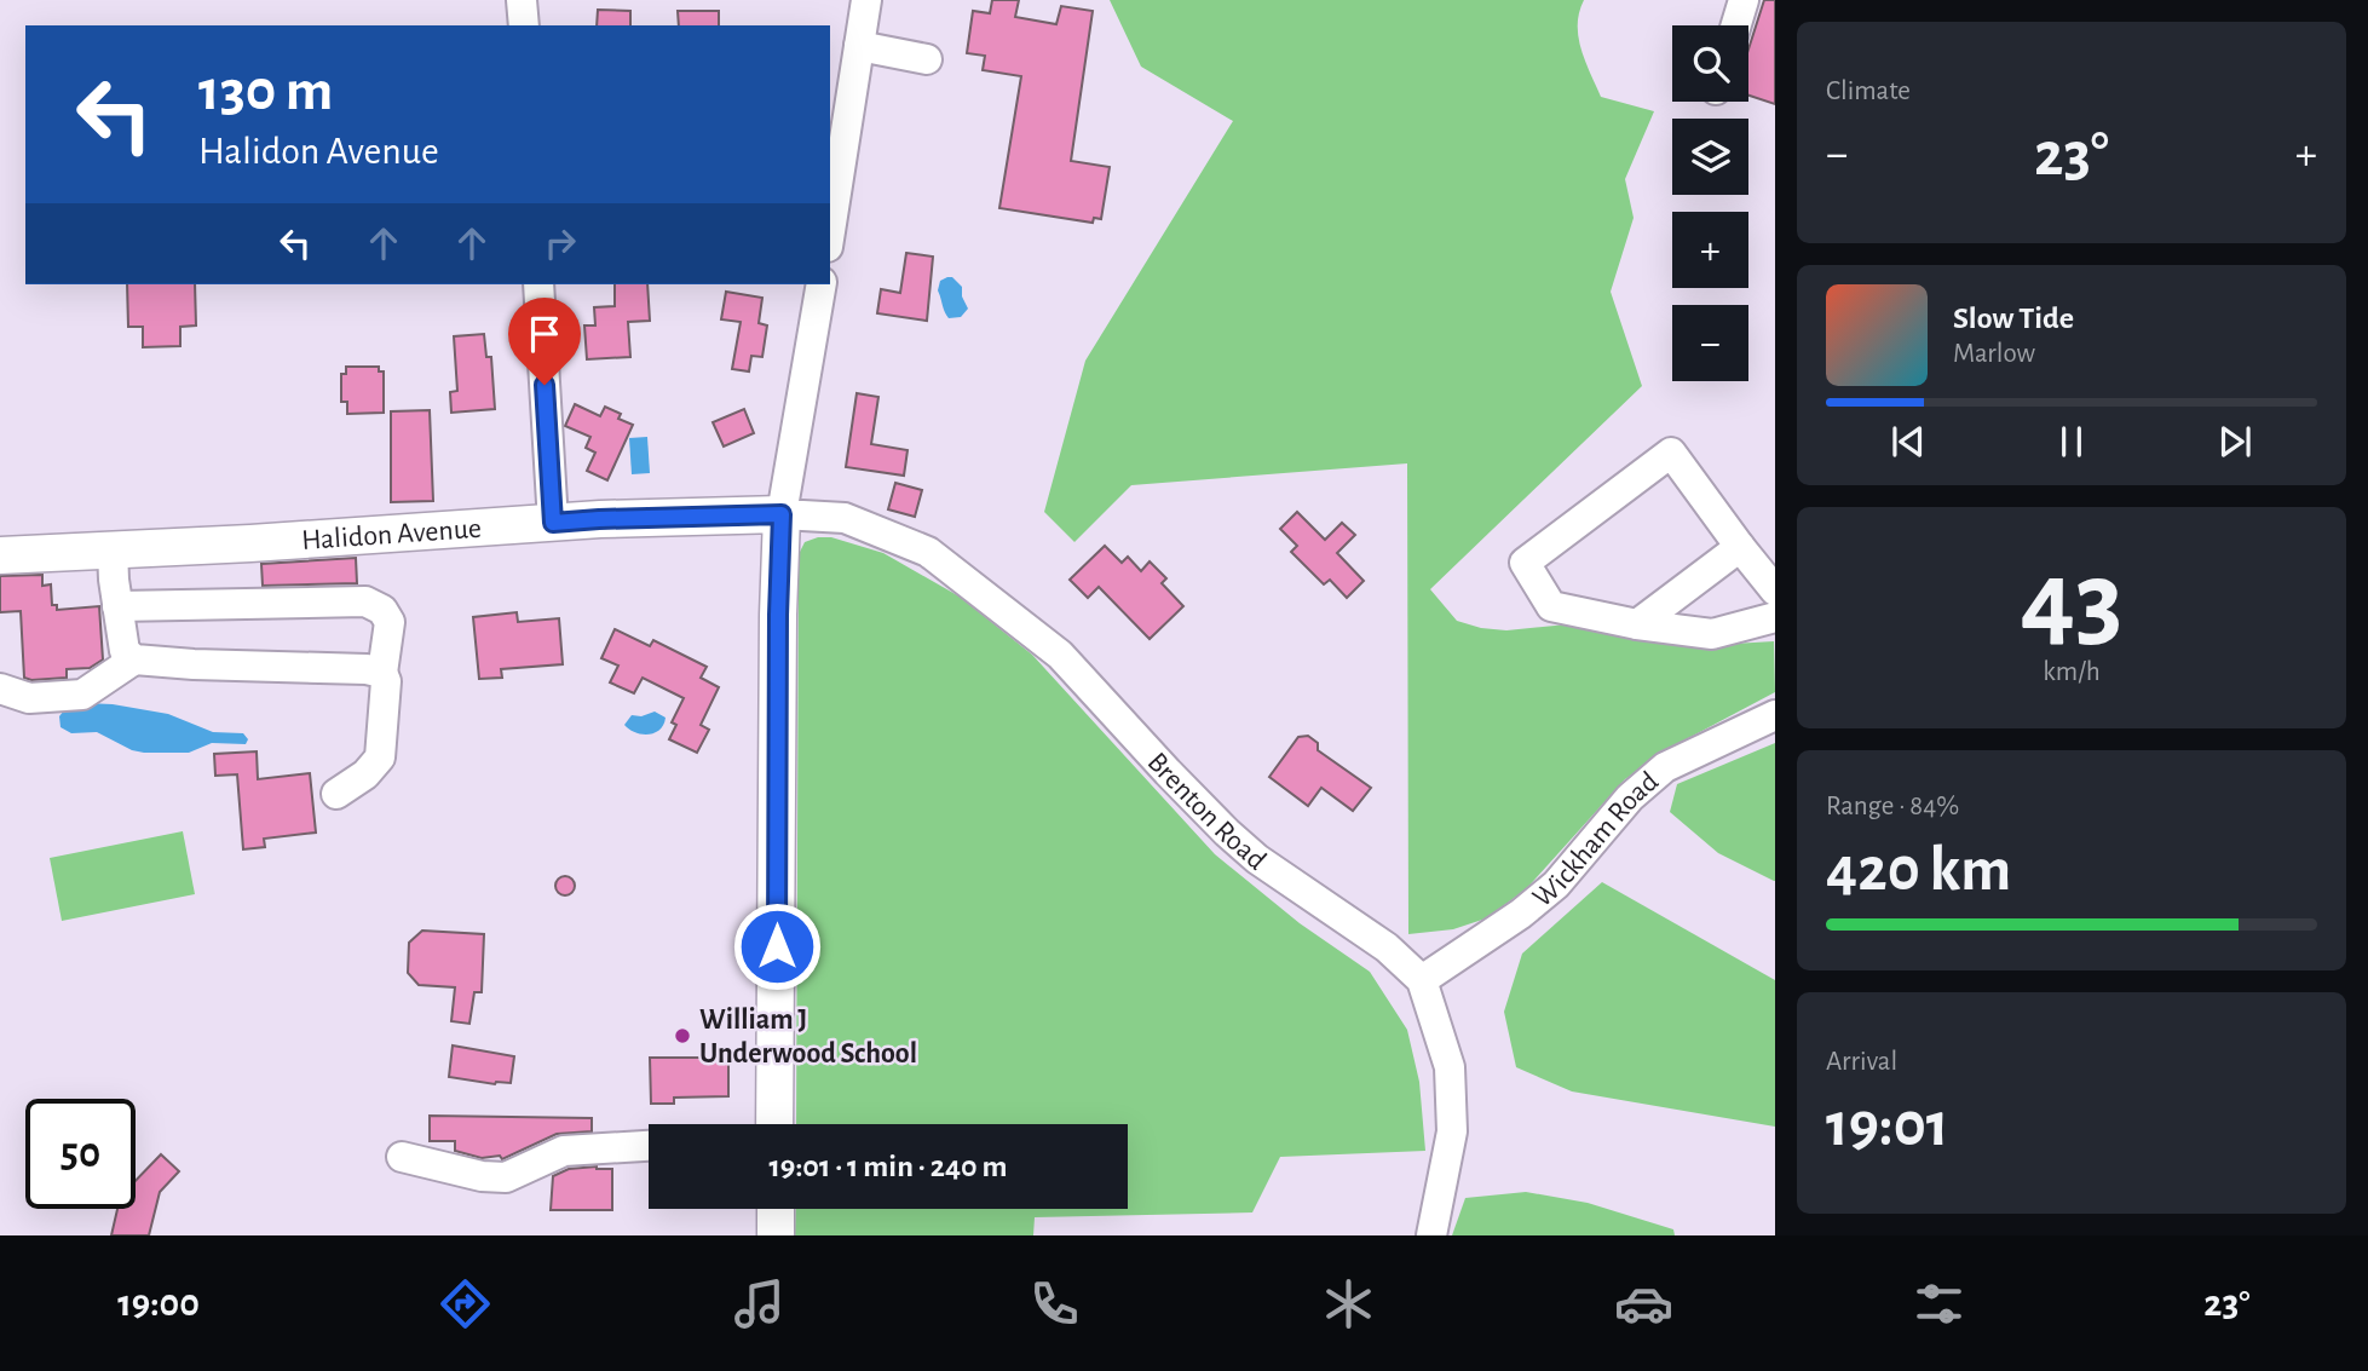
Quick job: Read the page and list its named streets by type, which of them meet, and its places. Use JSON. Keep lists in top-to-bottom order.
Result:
{
  "streets": {
    "main road": ["Halidon Avenue"],
    "street": ["Brenton Road", "Wickham Road"]
  },
  "crossings": [
    ["Halidon Avenue", "Brenton Road"],
    ["Brenton Road", "Wickham Road"]
  ],
  "places": ["William J Underwood School"],
  "page": {
    "tile": [
      "Climate",
      ["43", "km/h"],
      ["Range · 84%", "420 km"],
      ["Arrival", "19:01"]
    ],
    "map_buttons": ["+", "−"],
    "turn": ["130 m", "Halidon Avenue"],
    "heat": ["−", "23°", "+"],
    "song": ["Slow Tide", "Marlow"],
    "limit": "50",
    "trip": "19:01 · 1 min · 240 m",
    "tabs": ["19:00", "23°"]
  }
}
